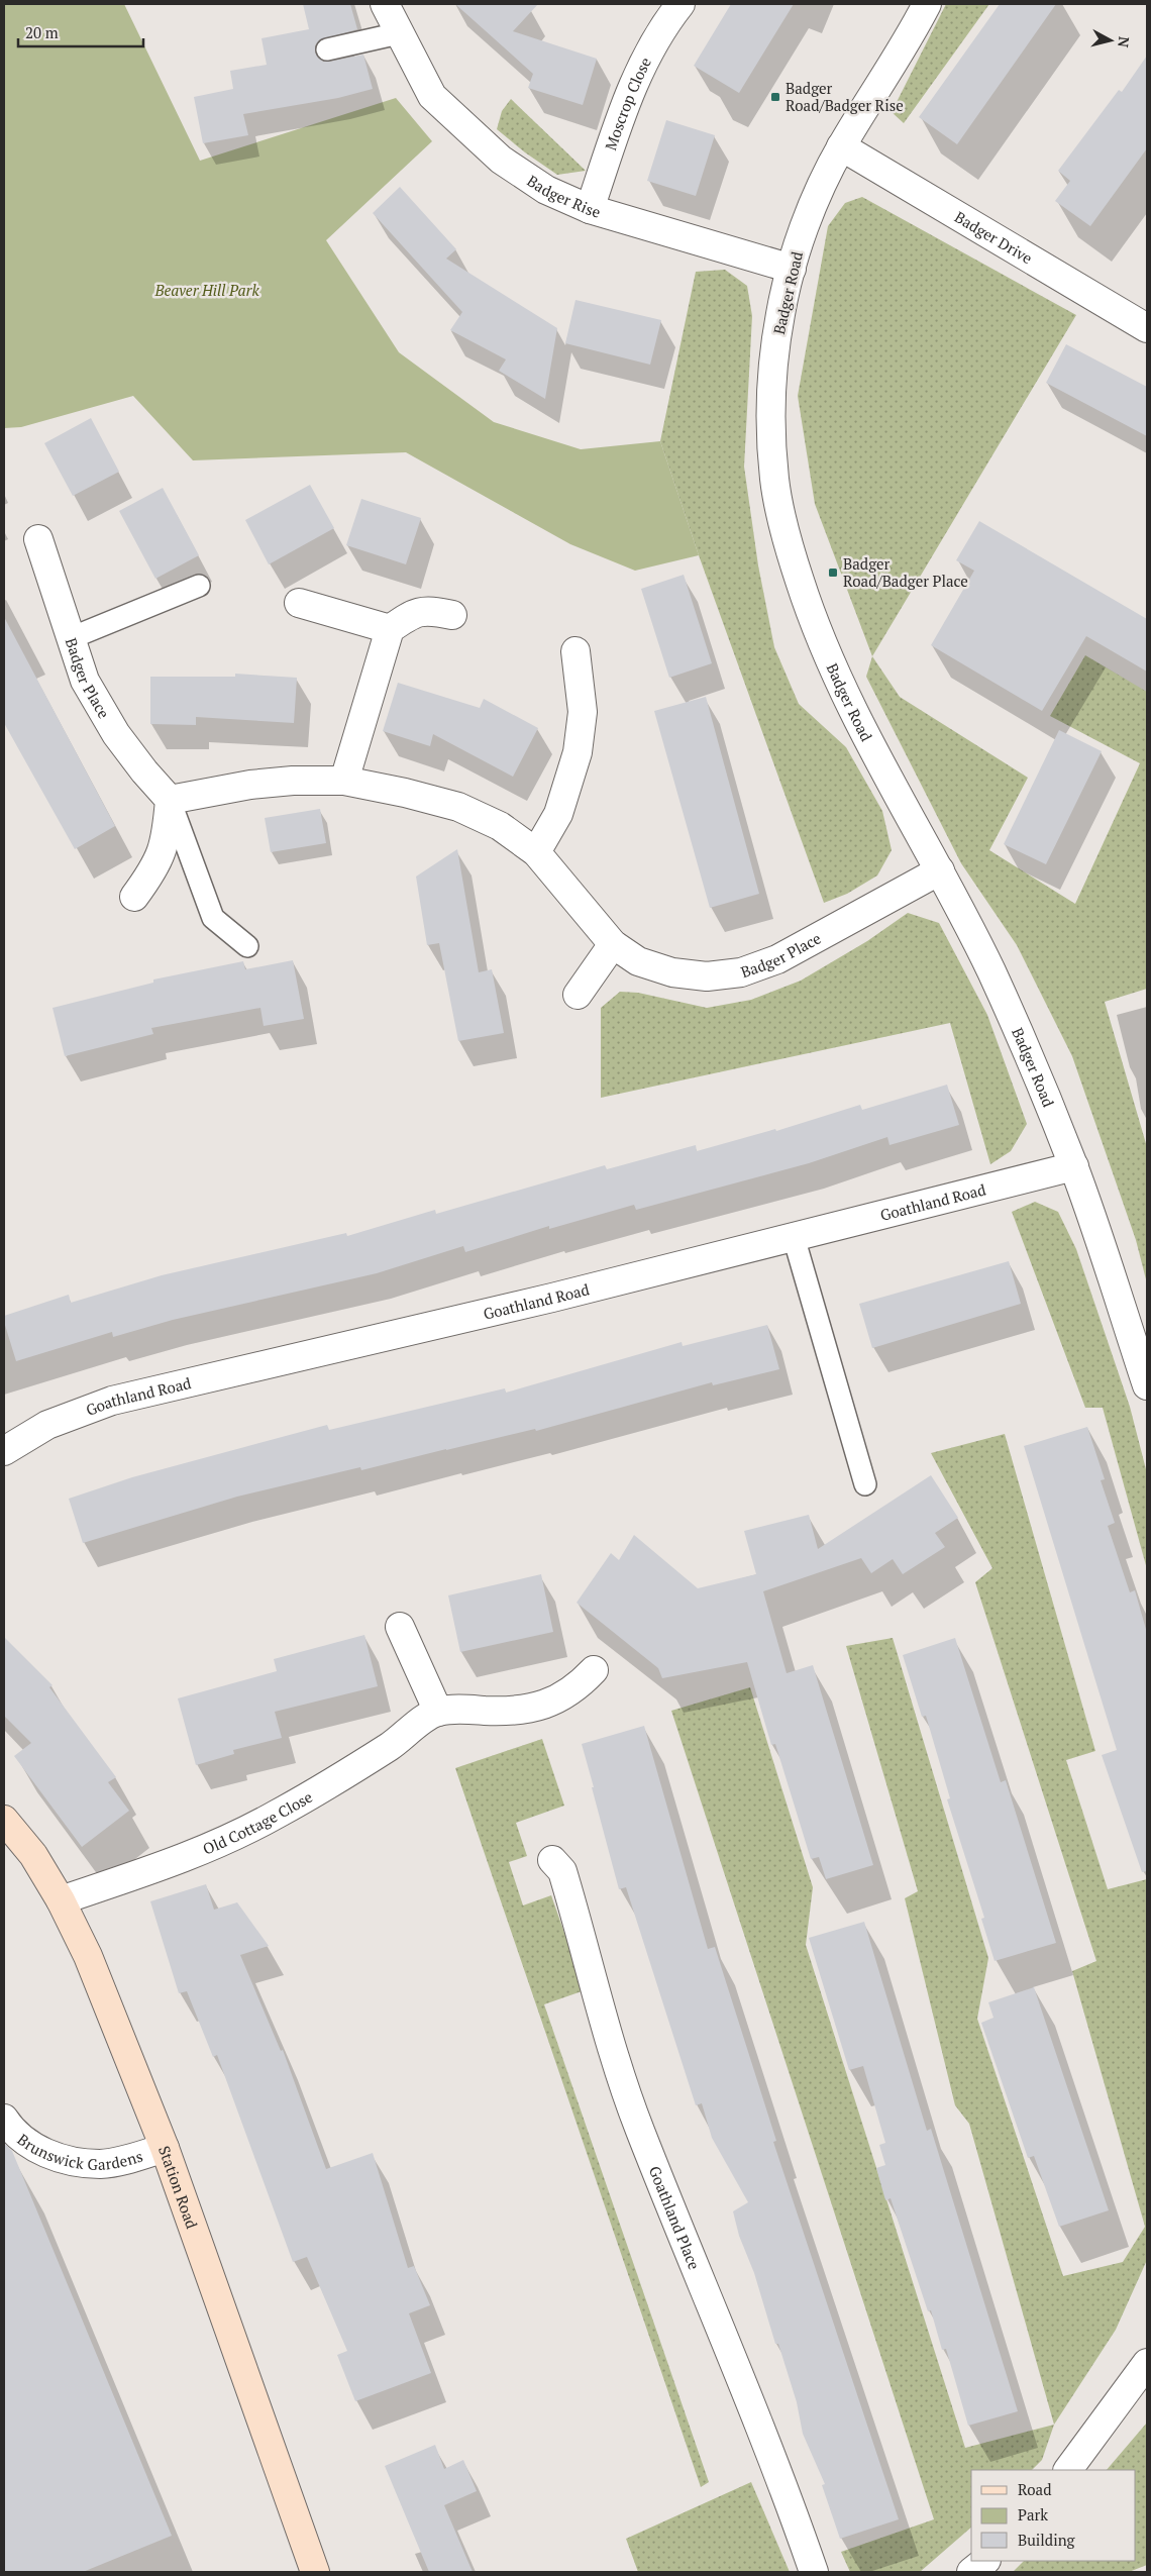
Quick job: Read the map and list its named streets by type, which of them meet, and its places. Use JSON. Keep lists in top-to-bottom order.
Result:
{
  "streets": {
    "main road": ["Station Road"],
    "street": [
      "Moscrop Close",
      "Badger Rise",
      "Badger Drive",
      "Badger Road",
      "Badger Place",
      "Goathland Road",
      "Old Cottage Close",
      "Brunswick Gardens",
      "Goathland Place"
    ]
  },
  "crossings": [
    ["Moscrop Close", "Badger Rise"],
    ["Badger Rise", "Badger Road"],
    ["Badger Drive", "Badger Road"],
    ["Badger Road", "Badger Place"],
    ["Badger Road", "Goathland Road"],
    ["Old Cottage Close", "Station Road"],
    ["Brunswick Gardens", "Station Road"]
  ],
  "parks": ["Beaver Hill Park"],
  "places": {
    "transit": ["Badger Road/Badger Rise", "Badger Road/Badger Place"]
  },
  "legend": ["Road", "Park", "Building"],
  "scale_bar": "20 m",
  "north": "right"
}
